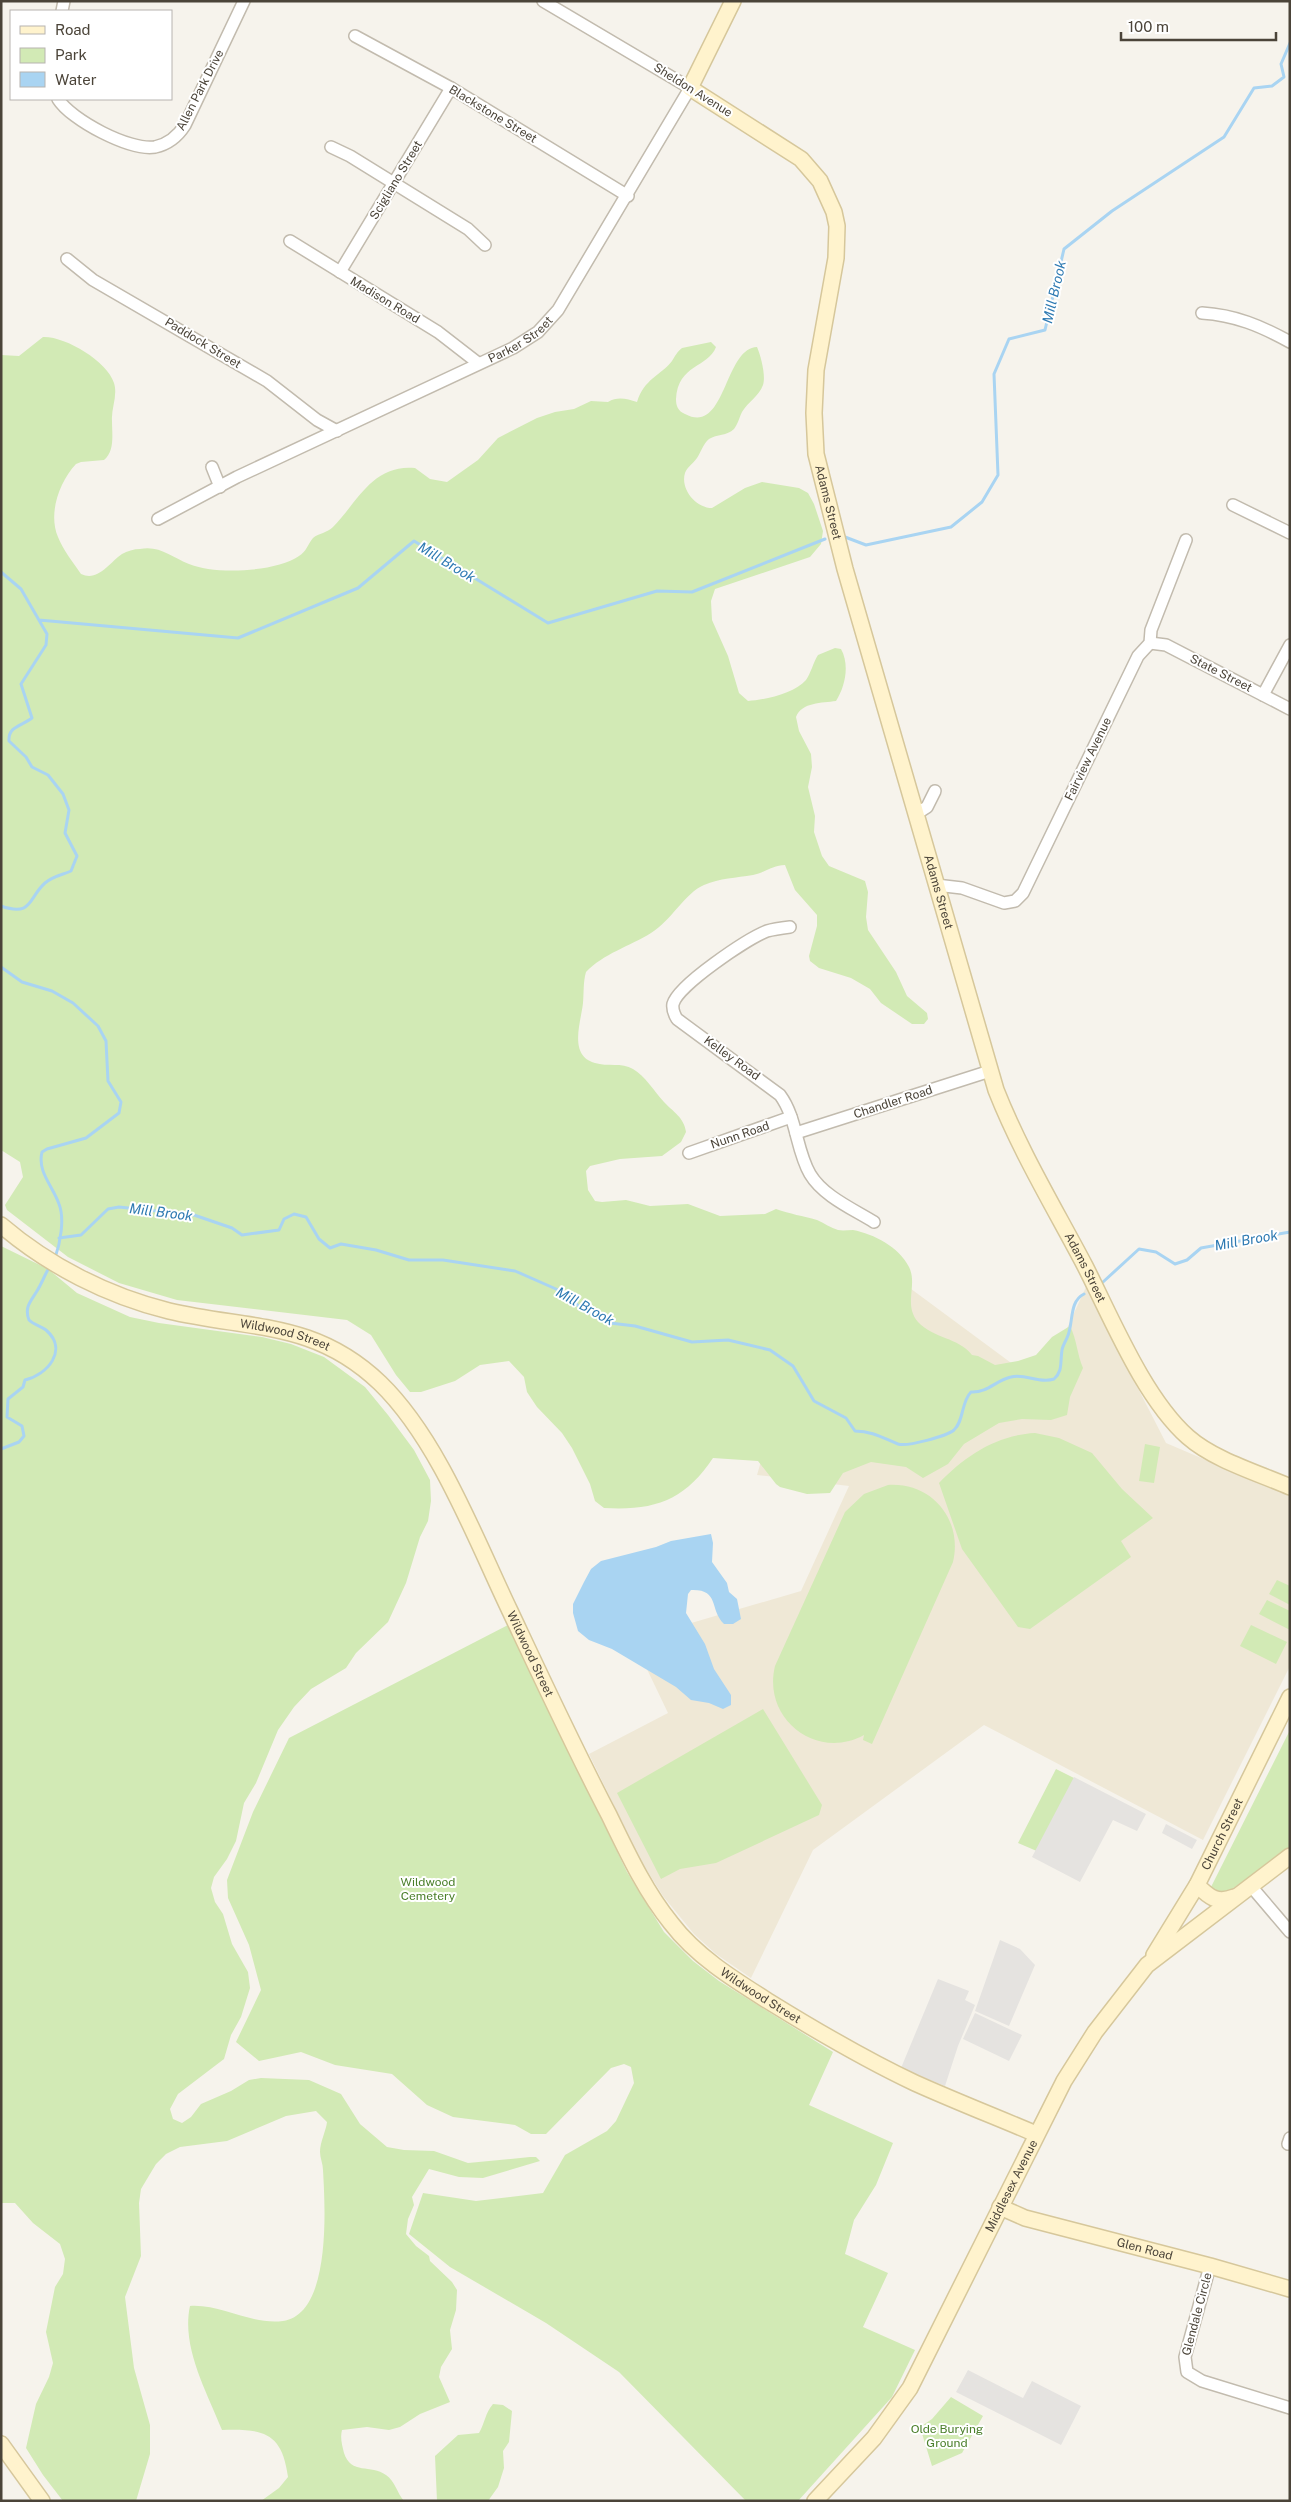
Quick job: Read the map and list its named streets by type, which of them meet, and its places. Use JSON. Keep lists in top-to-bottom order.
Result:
{
  "streets": {
    "street": [
      "Allen Park Drive",
      "Sheldon Avenue",
      "Blackstone Street",
      "Scigliano Street",
      "Madison Road",
      "Parker Street",
      "Paddock Street",
      "Adams Street",
      "State Street",
      "Fairview Avenue",
      "Kelley Road",
      "Chandler Road",
      "Nunn Road",
      "Wildwood Street",
      "Church Street",
      "Middlesex Avenue",
      "Glen Road",
      "Glendale Circle"
    ]
  },
  "crossings": [
    ["Sheldon Avenue", "Parker Street"],
    ["Sheldon Avenue", "Adams Street"],
    ["Blackstone Street", "Scigliano Street"],
    ["Blackstone Street", "Parker Street"],
    ["Scigliano Street", "Madison Road"],
    ["Madison Road", "Parker Street"],
    ["Parker Street", "Paddock Street"],
    ["Adams Street", "Fairview Avenue"],
    ["Adams Street", "Chandler Road"],
    ["State Street", "Fairview Avenue"],
    ["Kelley Road", "Chandler Road"],
    ["Kelley Road", "Nunn Road"],
    ["Wildwood Street", "Middlesex Avenue"],
    ["Church Street", "Middlesex Avenue"],
    ["Middlesex Avenue", "Glen Road"],
    ["Glen Road", "Glendale Circle"]
  ],
  "water": ["Mill Brook"],
  "parks": ["Wildwood Cemetery", "Olde Burying Ground"],
  "legend": ["Road", "Park", "Water"],
  "scale_bar": "100 m"
}
